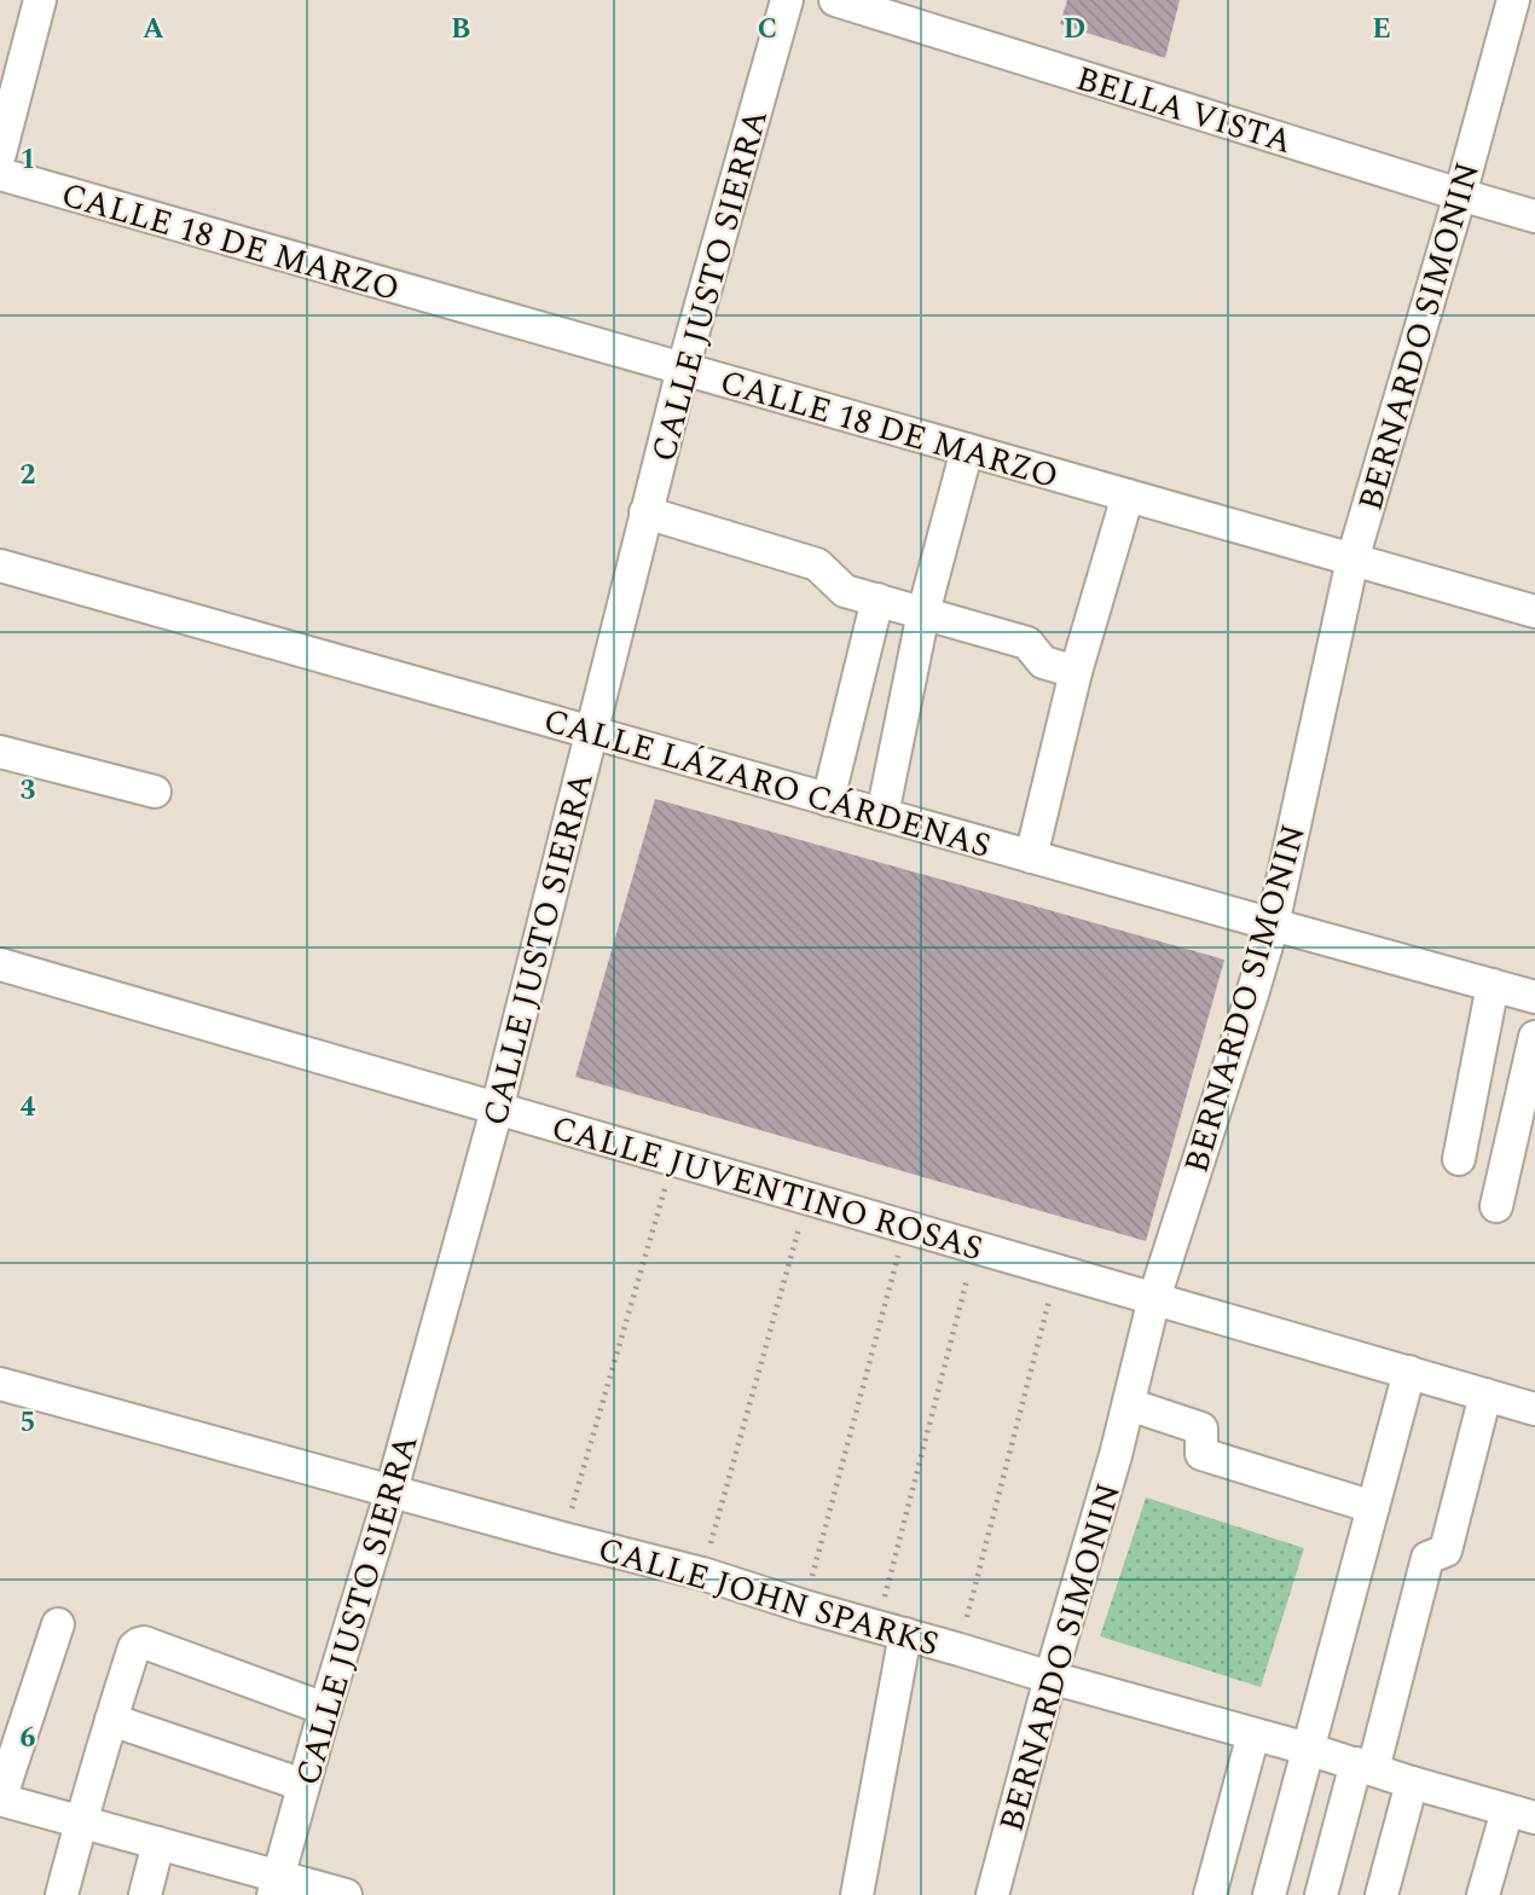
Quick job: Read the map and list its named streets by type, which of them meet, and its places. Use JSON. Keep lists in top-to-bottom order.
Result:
{
  "streets": {
    "street": [
      "BELLA VISTA",
      "CALLE 18 DE MARZO",
      "CALLE JUSTO SIERRA",
      "BERNARDO SIMONIN",
      "CALLE LÁZARO CÁRDENAS",
      "CALLE JUVENTINO ROSAS",
      "CALLE JOHN SPARKS"
    ]
  },
  "crossings": [
    ["BELLA VISTA", "BERNARDO SIMONIN"],
    ["CALLE 18 DE MARZO", "CALLE JUSTO SIERRA"],
    ["CALLE 18 DE MARZO", "BERNARDO SIMONIN"],
    ["CALLE JUSTO SIERRA", "CALLE LÁZARO CÁRDENAS"],
    ["CALLE JUSTO SIERRA", "CALLE JUVENTINO ROSAS"],
    ["CALLE JUSTO SIERRA", "CALLE JOHN SPARKS"],
    ["BERNARDO SIMONIN", "CALLE LÁZARO CÁRDENAS"],
    ["BERNARDO SIMONIN", "CALLE JUVENTINO ROSAS"],
    ["BERNARDO SIMONIN", "CALLE JOHN SPARKS"]
  ],
  "grid": {
    "columns": [
      "A",
      "B",
      "C",
      "D",
      "E"
    ],
    "rows": [
      "1",
      "2",
      "3",
      "4",
      "5",
      "6"
    ]
  }
}
